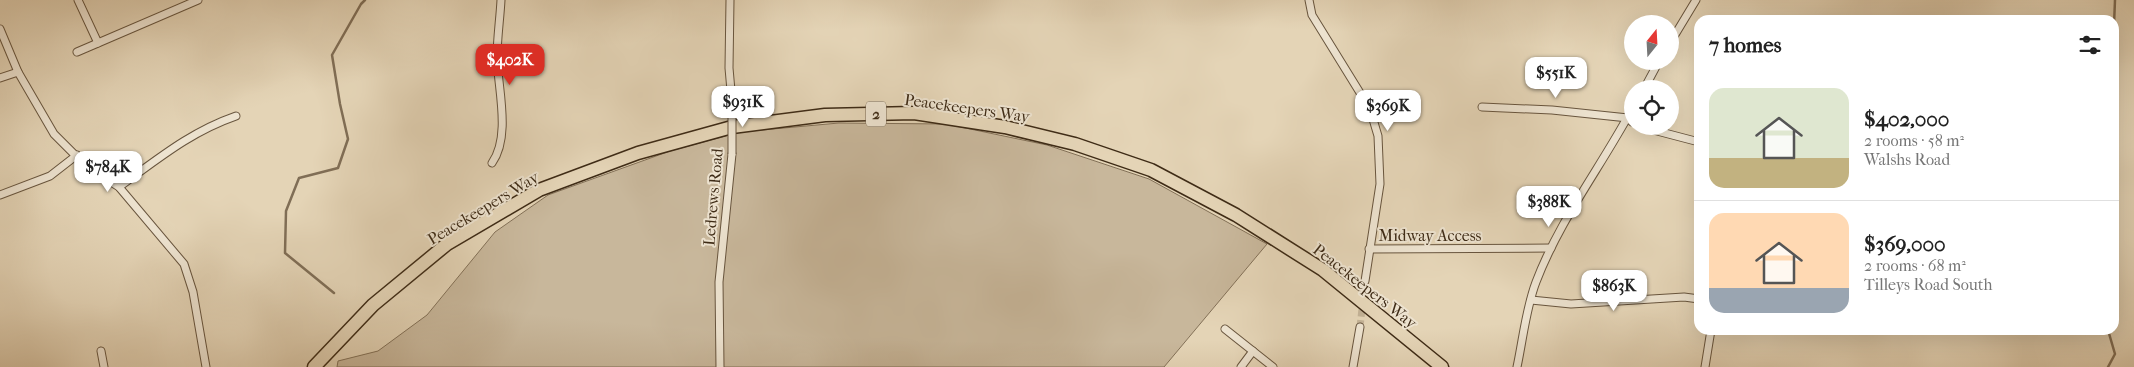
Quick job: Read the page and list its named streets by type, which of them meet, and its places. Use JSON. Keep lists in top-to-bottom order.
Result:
{
  "streets": {
    "highway": ["Peacekeepers Way", "2"],
    "street": ["Ledrews Road", "Midway Access"]
  },
  "north": "top",
  "page": {
    "heading": "7 homes",
    "price": [
      "$402K",
      "$551K",
      "$931K",
      "$369K",
      "$784K",
      "$388K",
      "$863K"
    ],
    "list": [
      {
        "name": "$402,000",
        "note": "2 rooms · 58 m² · Walshs Road"
      },
      {
        "name": "$369,000",
        "note": "2 rooms · 68 m² · Tilleys Road South"
      }
    ]
  }
}
